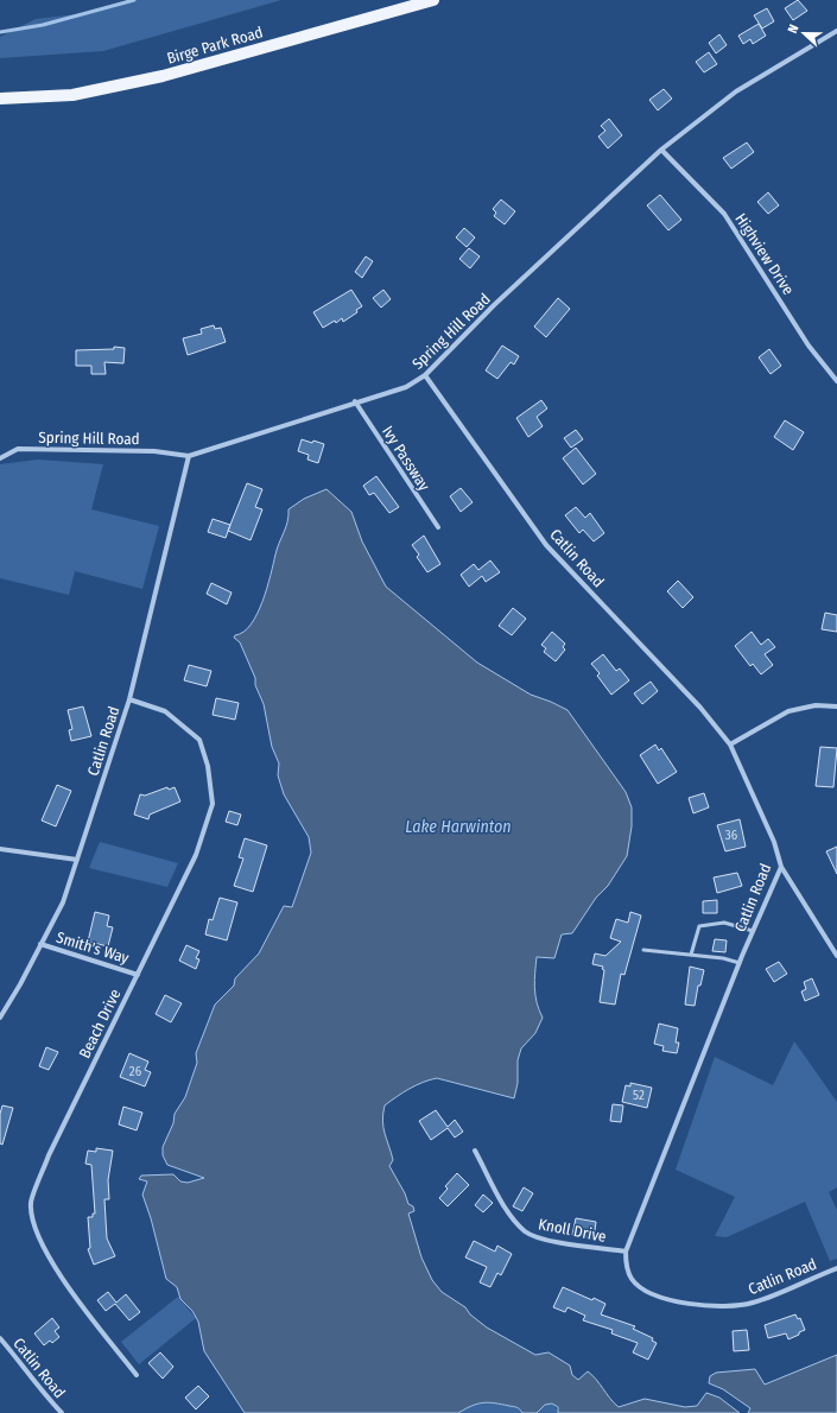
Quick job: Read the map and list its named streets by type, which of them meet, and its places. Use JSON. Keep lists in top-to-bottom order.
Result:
{
  "streets": {
    "main road": ["Birge Park Road"],
    "street": [
      "Highview Drive",
      "Spring Hill Road",
      "Ivy Passway",
      "Catlin Road",
      "Smith's Way",
      "Beach Drive",
      "Knoll Drive"
    ]
  },
  "crossings": [
    ["Highview Drive", "Spring Hill Road"],
    ["Spring Hill Road", "Ivy Passway"],
    ["Spring Hill Road", "Catlin Road"],
    ["Catlin Road", "Smith's Way"],
    ["Catlin Road", "Beach Drive"],
    ["Catlin Road", "Knoll Drive"],
    ["Smith's Way", "Beach Drive"]
  ],
  "water": ["Lake Harwinton"],
  "house_numbers": ["36", "26", "52"],
  "north": "left"
}
